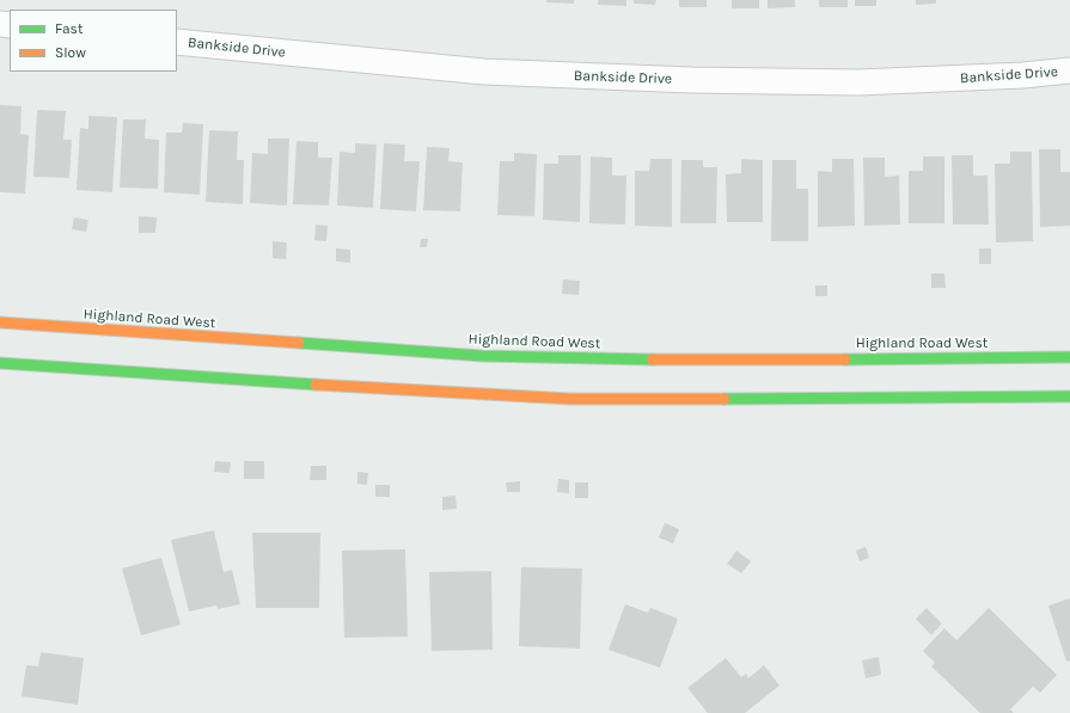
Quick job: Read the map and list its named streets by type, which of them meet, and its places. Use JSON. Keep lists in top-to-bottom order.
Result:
{
  "streets": {
    "main road": ["Highland Road West"],
    "street": ["Bankside Drive"]
  },
  "legend": ["Fast", "Slow"]
}
